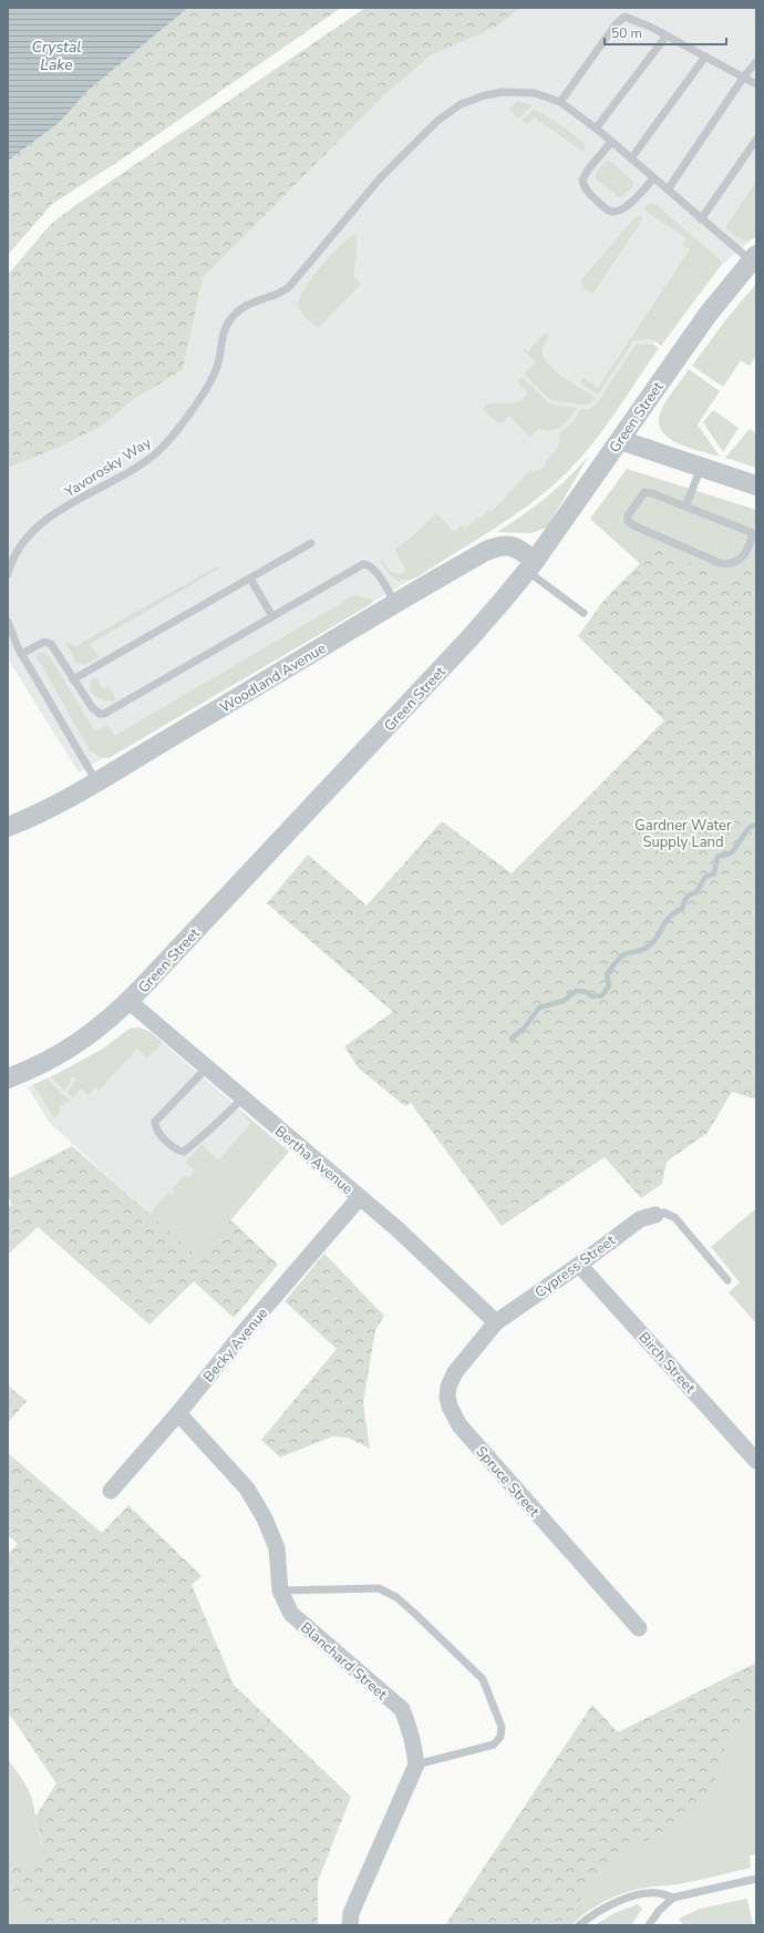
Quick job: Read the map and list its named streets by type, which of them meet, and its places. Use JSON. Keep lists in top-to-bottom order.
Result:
{
  "streets": {
    "street": [
      "Green Street",
      "Woodland Avenue",
      "Bertha Avenue",
      "Cypress Street",
      "Becky Avenue",
      "Birch Street",
      "Spruce Street",
      "Blanchard Street"
    ],
    "lane": ["Yavorosky Way"]
  },
  "crossings": [
    ["Green Street", "Yavorosky Way"],
    ["Green Street", "Woodland Avenue"],
    ["Green Street", "Bertha Avenue"],
    ["Bertha Avenue", "Cypress Street"],
    ["Bertha Avenue", "Becky Avenue"],
    ["Bertha Avenue", "Spruce Street"],
    ["Cypress Street", "Birch Street"],
    ["Cypress Street", "Spruce Street"],
    ["Becky Avenue", "Blanchard Street"]
  ],
  "water": ["Crystal Lake"],
  "parks": ["Gardner Water Supply Land"],
  "scale_bar": "50 m"
}
